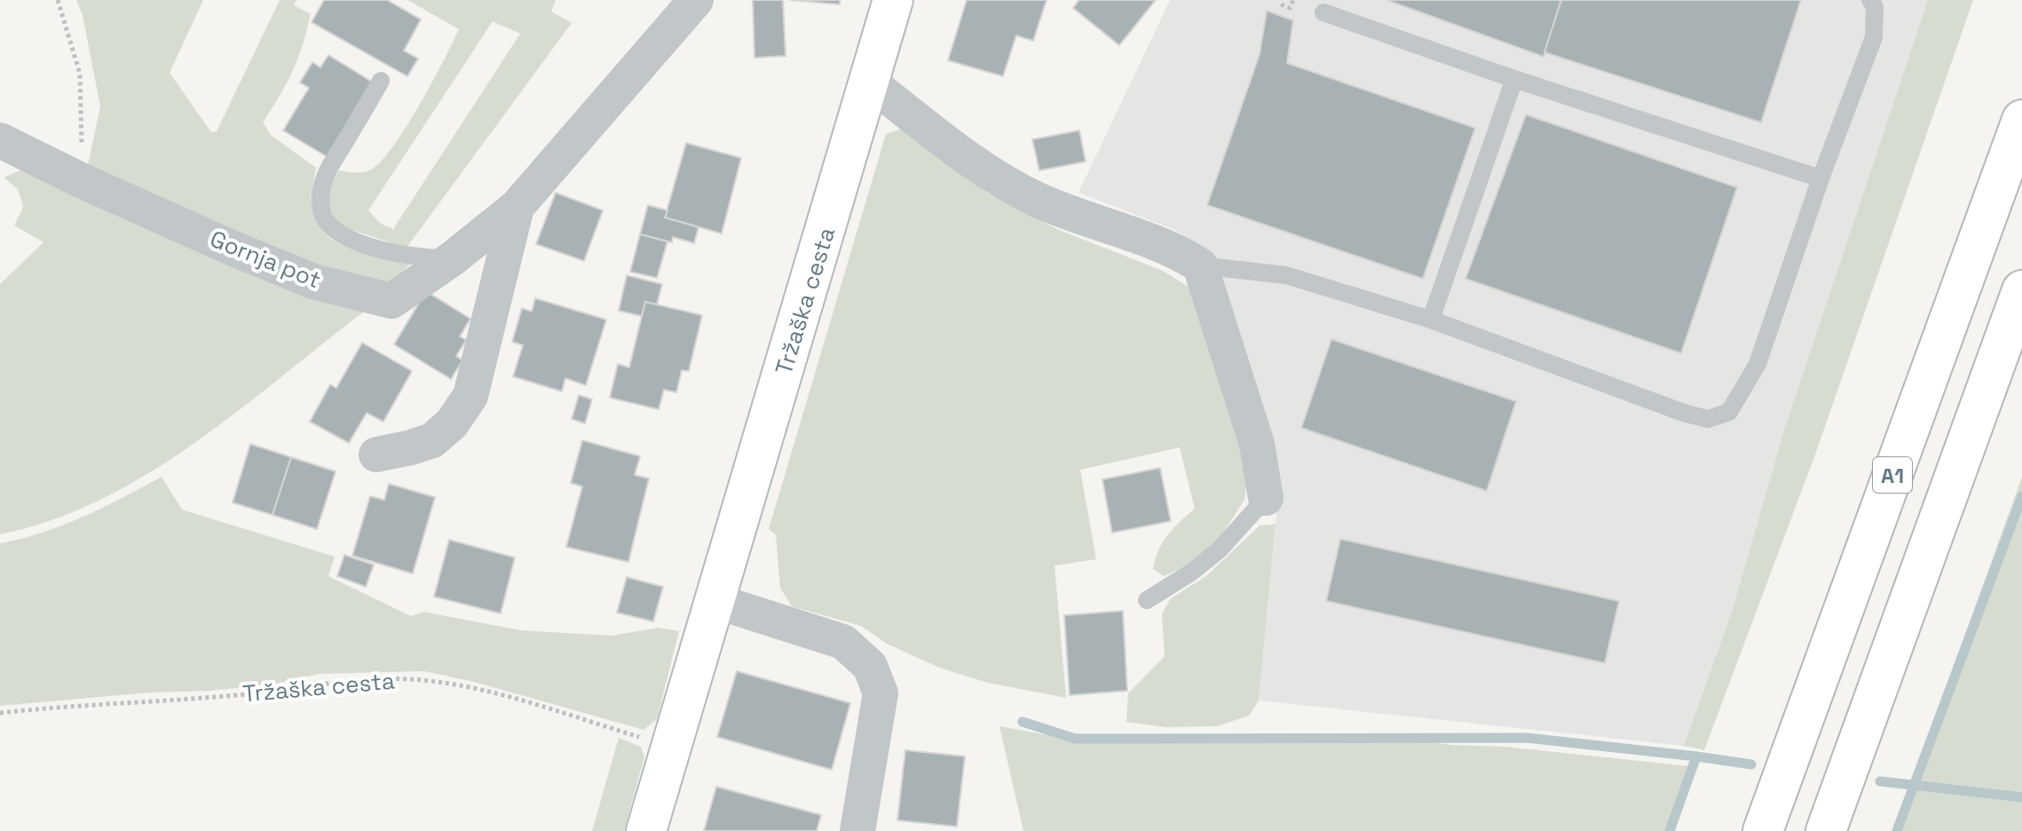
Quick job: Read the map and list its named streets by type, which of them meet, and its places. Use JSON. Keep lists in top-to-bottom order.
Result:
{
  "streets": {
    "main road": ["Tržaška cesta", "A1"],
    "street": ["Gornja pot"]
  }
}
